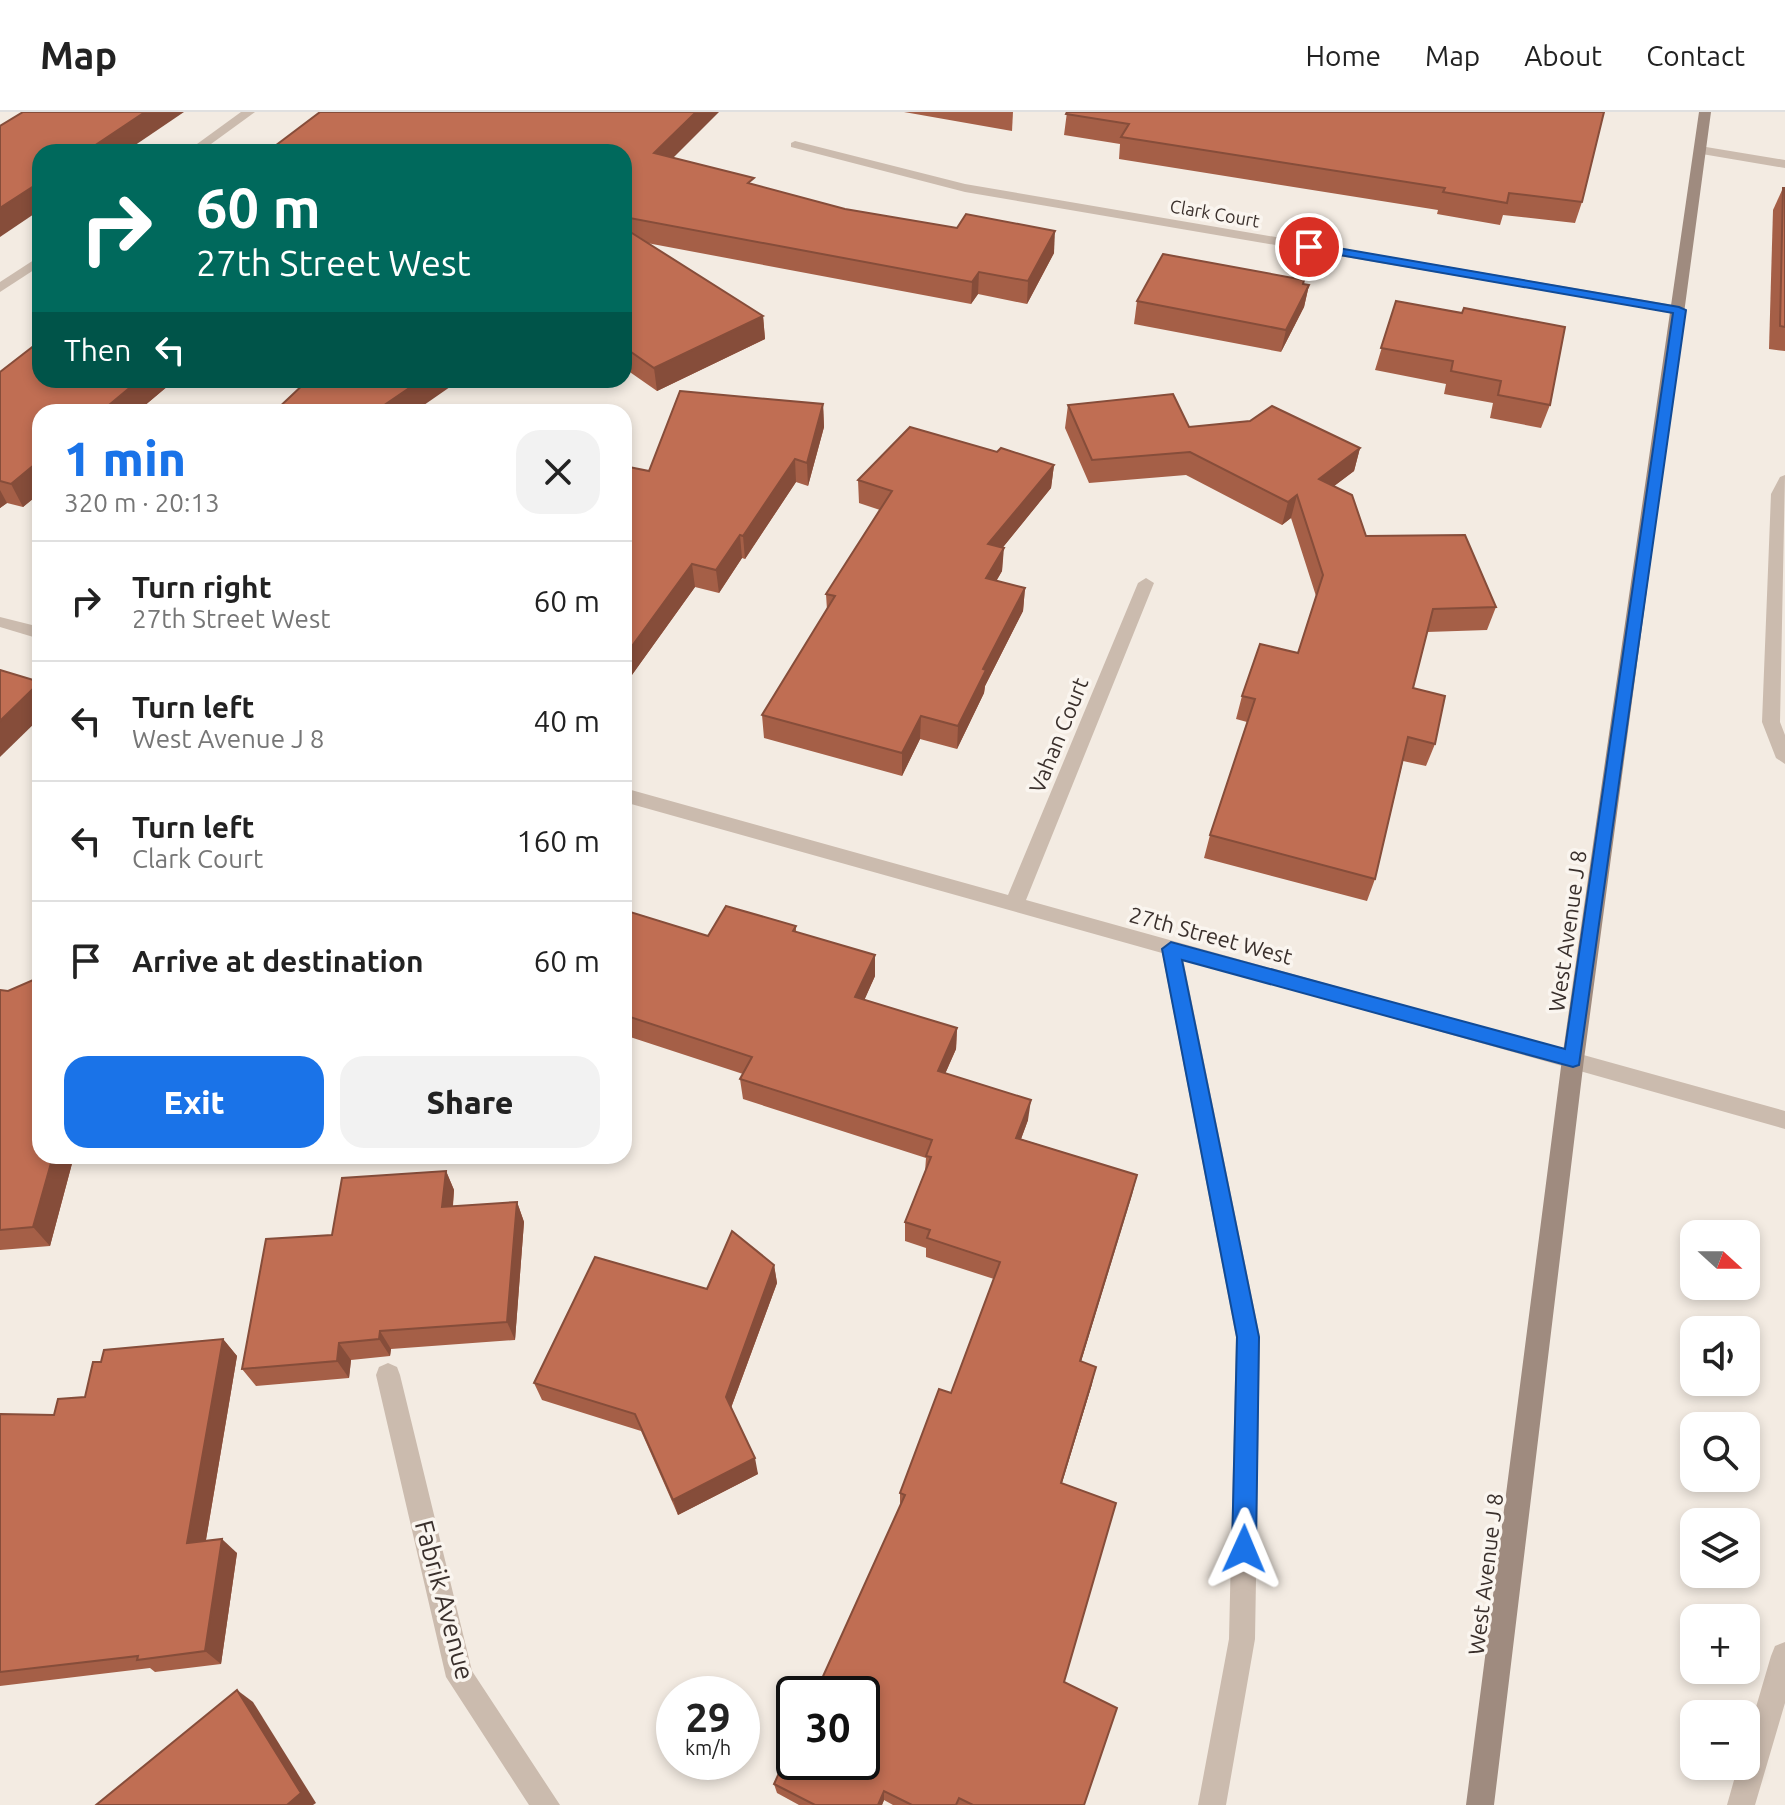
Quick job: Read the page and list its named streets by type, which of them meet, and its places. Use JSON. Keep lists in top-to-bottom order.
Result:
{
  "streets": {
    "street": [
      "Clark Court",
      "Vahan Court",
      "West Avenue J 8",
      "27th Street West",
      "Fabrik Avenue"
    ]
  },
  "crossings": [
    ["Clark Court", "West Avenue J 8"],
    ["Vahan Court", "27th Street West"],
    ["West Avenue J 8", "27th Street West"]
  ],
  "north": "right",
  "page": {
    "header": "Map",
    "nav": [
      "Home",
      "Map",
      "About",
      "Contact"
    ],
    "turn": ["60 m", "27th Street West"],
    "then": "Then",
    "heading": ["1 min", "320 m · 20:13"],
    "list": [
      {
        "name": "Turn right",
        "note": "27th Street West",
        "value": "60 m"
      },
      {
        "name": "Turn left",
        "note": "West Avenue J 8",
        "value": "40 m"
      },
      {
        "name": "Turn left",
        "note": "Clark Court",
        "value": "160 m"
      },
      {
        "name": "Arrive at destination",
        "value": "60 m"
      }
    ],
    "buttons": ["Exit", "Share"],
    "map_buttons": ["+", "−"],
    "speed": "29 km/h",
    "limit": "30"
  }
}
